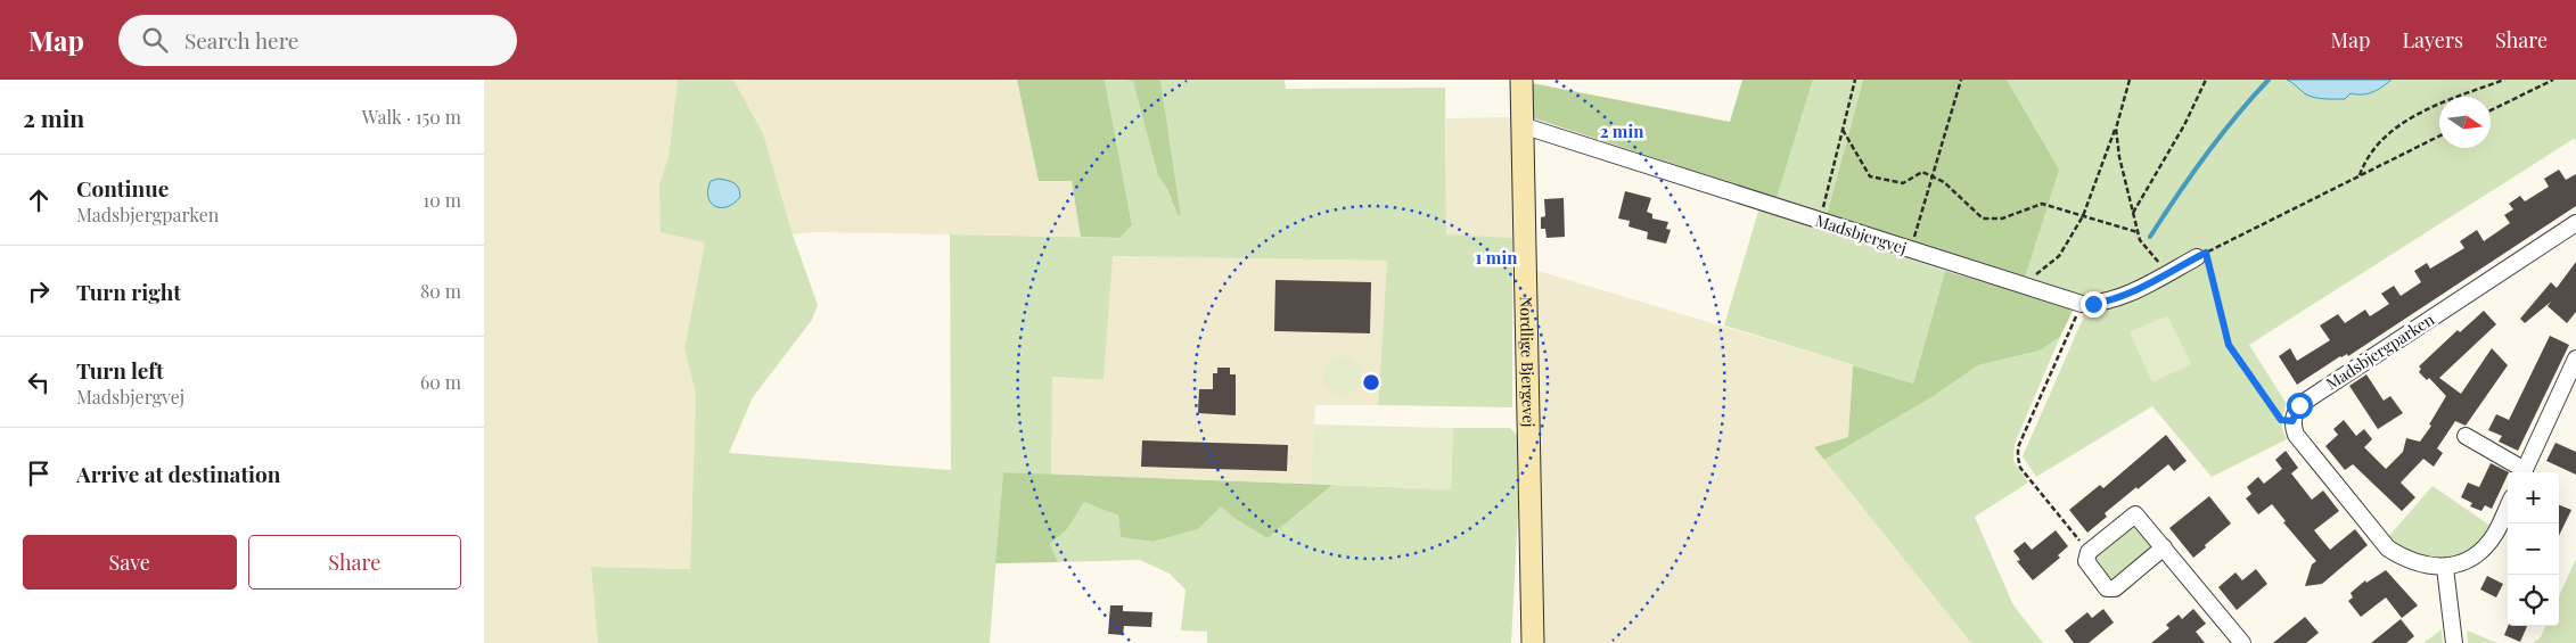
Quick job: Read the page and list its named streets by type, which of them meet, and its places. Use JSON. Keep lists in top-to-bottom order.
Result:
{
  "streets": {
    "street": ["Madsbjergvej", "Madsbjergparken", "Nordlige Bjergevej"]
  },
  "crossings": [
    ["Madsbjergvej", "Nordlige Bjergevej"]
  ],
  "north": "right",
  "page": {
    "header": "Map",
    "search": "Search here",
    "nav": ["Map", "Layers", "Share"],
    "heading": ["2 min", "Walk · 150 m"],
    "list": [
      ["Continue", "Madsbjergparken", "10 m"],
      ["Turn right", "80 m"],
      ["Turn left", "Madsbjergvej", "60 m"],
      "Arrive at destination"
    ],
    "map_buttons": ["+", "−"],
    "buttons": ["Save", "Share"]
  },
  "rings": ["2 min", "1 min"]
}
